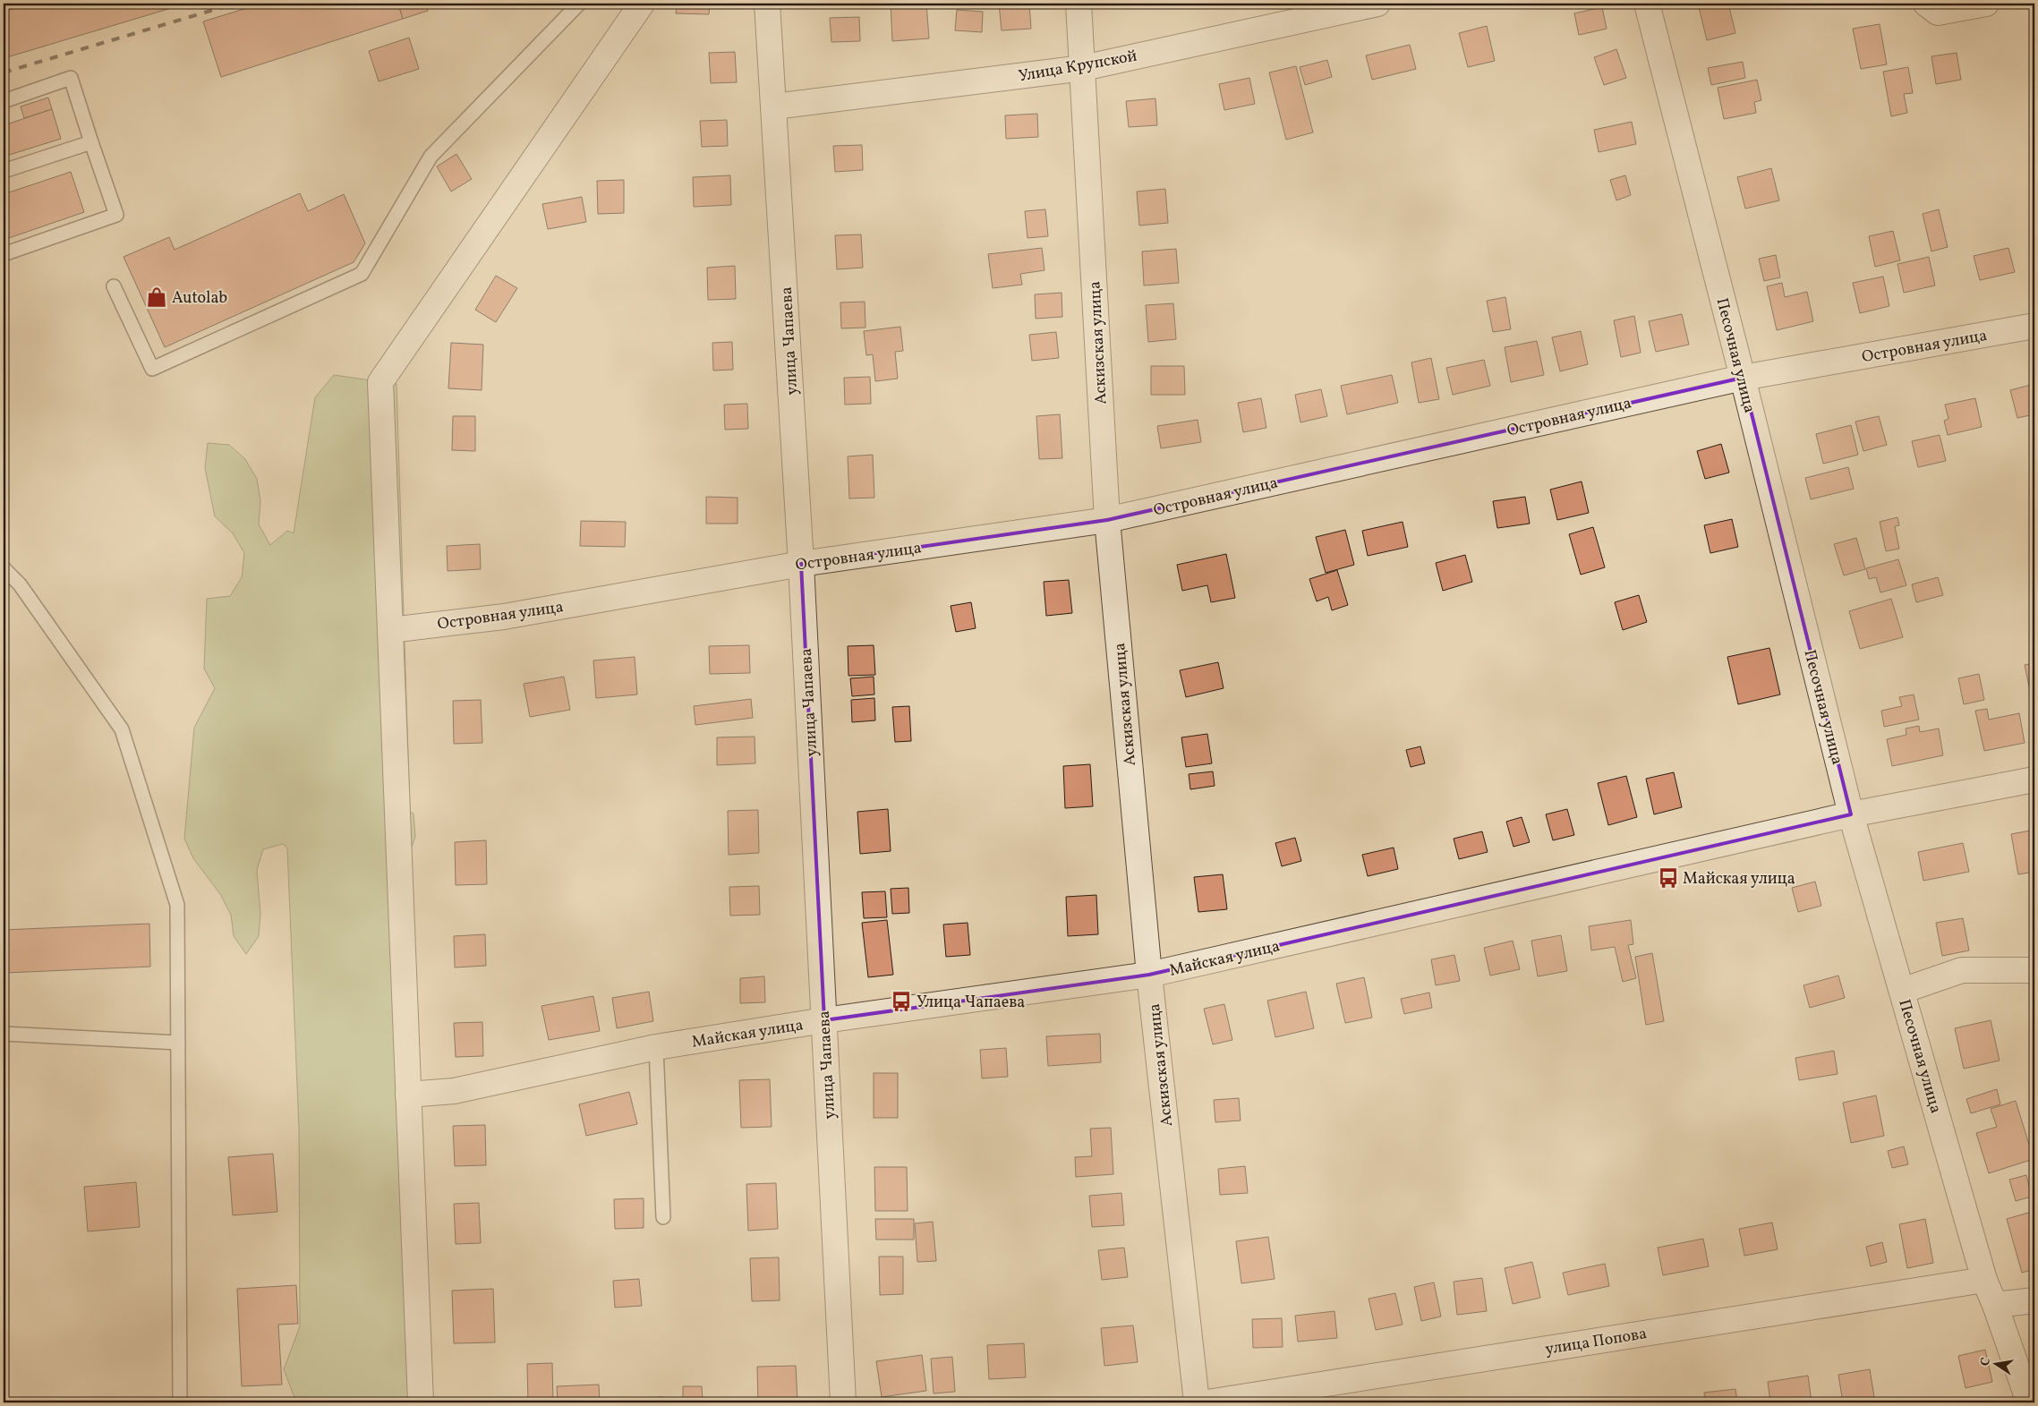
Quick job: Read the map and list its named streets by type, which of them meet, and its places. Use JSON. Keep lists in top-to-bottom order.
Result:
{
  "streets": {
    "street": [
      "Улица Крупской",
      "улица Чапаева",
      "Аскизская улица",
      "Островная улица",
      "Песочная улица",
      "Майская улица",
      "улица Попова"
    ]
  },
  "crossings": [
    ["Улица Крупской", "улица Чапаева"],
    ["Улица Крупской", "Аскизская улица"],
    ["улица Чапаева", "Островная улица"],
    ["улица Чапаева", "Майская улица"],
    ["Аскизская улица", "Островная улица"],
    ["Аскизская улица", "Майская улица"],
    ["Островная улица", "Песочная улица"],
    ["Песочная улица", "Майская улица"],
    ["Песочная улица", "улица Попова"]
  ],
  "places": {
    "shop": ["Autolab"],
    "bus stop": ["Майская улица", "Улица Чапаева"]
  },
  "north": "left"
}
